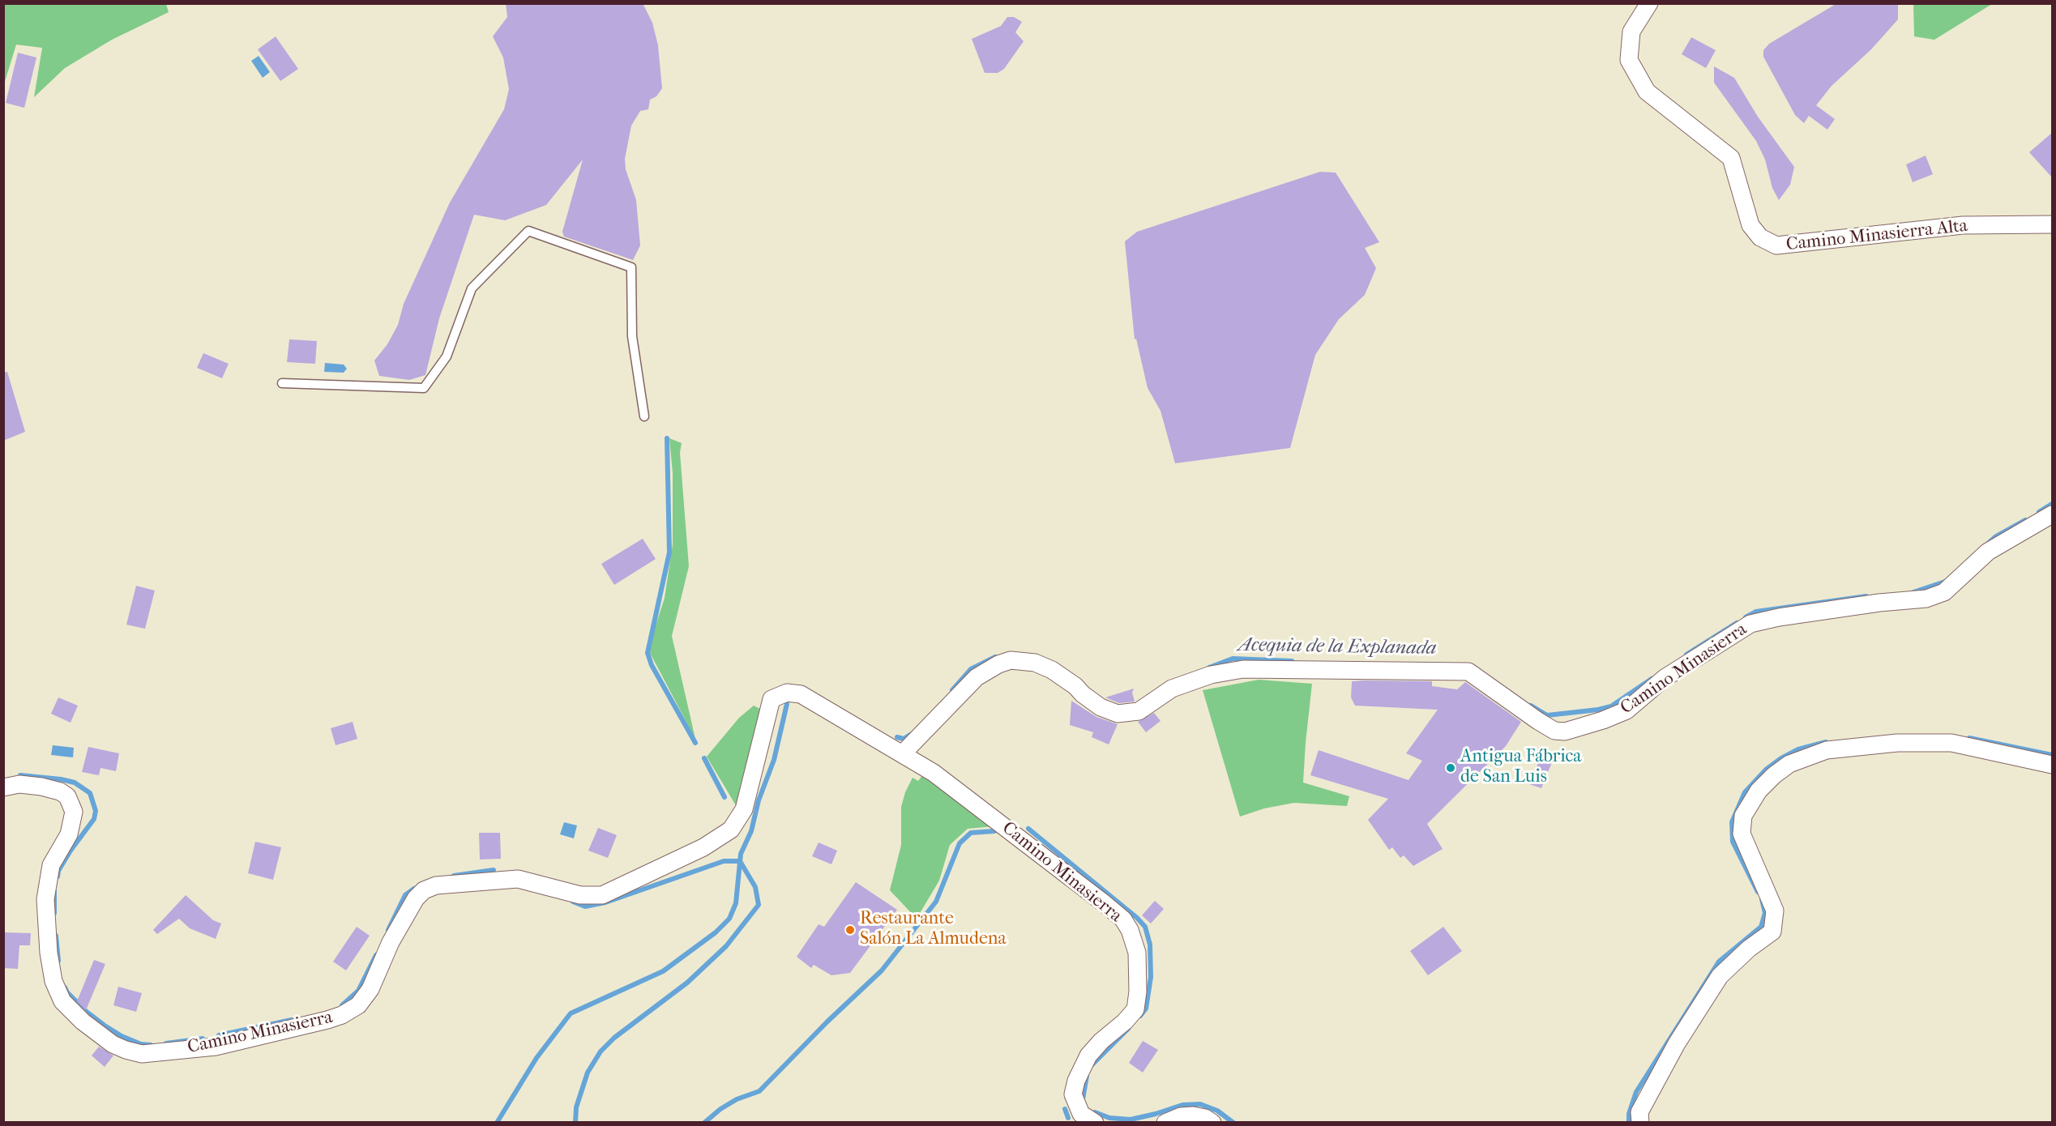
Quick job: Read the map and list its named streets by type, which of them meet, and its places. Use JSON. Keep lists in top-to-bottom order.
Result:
{
  "streets": {
    "street": ["Camino Minasierra Alta", "Camino Minasierra"]
  },
  "water": ["Acequia de la Explanada"],
  "places": ["Antigua Fábrica de San Luis", "Restaurante Salón La Almudena"]
}
